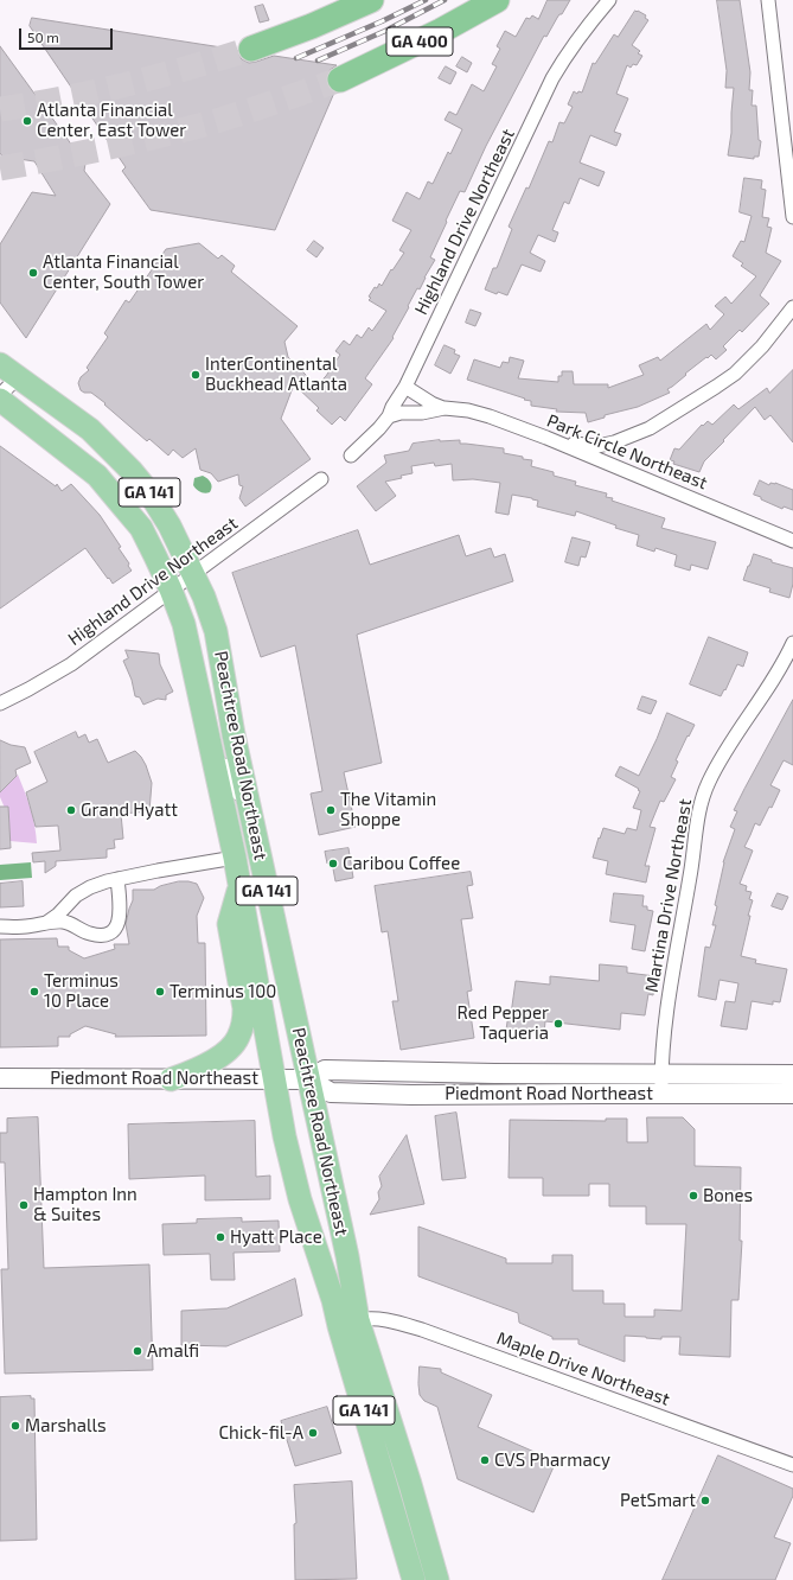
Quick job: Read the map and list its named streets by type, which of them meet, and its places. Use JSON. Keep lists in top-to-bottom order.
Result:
{
  "streets": {
    "highway": ["GA 400", "GA 141", "Peachtree Road Northeast"],
    "main road": ["Piedmont Road Northeast"],
    "street": [
      "Highland Drive Northeast",
      "Park Circle Northeast",
      "Martina Drive Northeast",
      "Maple Drive Northeast"
    ]
  },
  "crossings": [
    ["Highland Drive Northeast", "Park Circle Northeast"],
    ["Highland Drive Northeast", "Peachtree Road Northeast"],
    ["Peachtree Road Northeast", "Piedmont Road Northeast"],
    ["Peachtree Road Northeast", "Maple Drive Northeast"],
    ["Martina Drive Northeast", "Piedmont Road Northeast"]
  ],
  "places": [
    "Atlanta Financial Center, East Tower",
    "Atlanta Financial Center, South Tower",
    "InterContinental Buckhead Atlanta",
    "Grand Hyatt",
    "The Vitamin Shoppe",
    "Caribou Coffee",
    "Terminus 10 Place",
    "Terminus 100",
    "Red Pepper Taqueria",
    "Bones",
    "Hampton Inn & Suites",
    "Hyatt Place",
    "Amalfi",
    "Marshalls",
    "Chick-fil-A",
    "CVS Pharmacy",
    "PetSmart"
  ],
  "scale_bar": "50 m"
}
